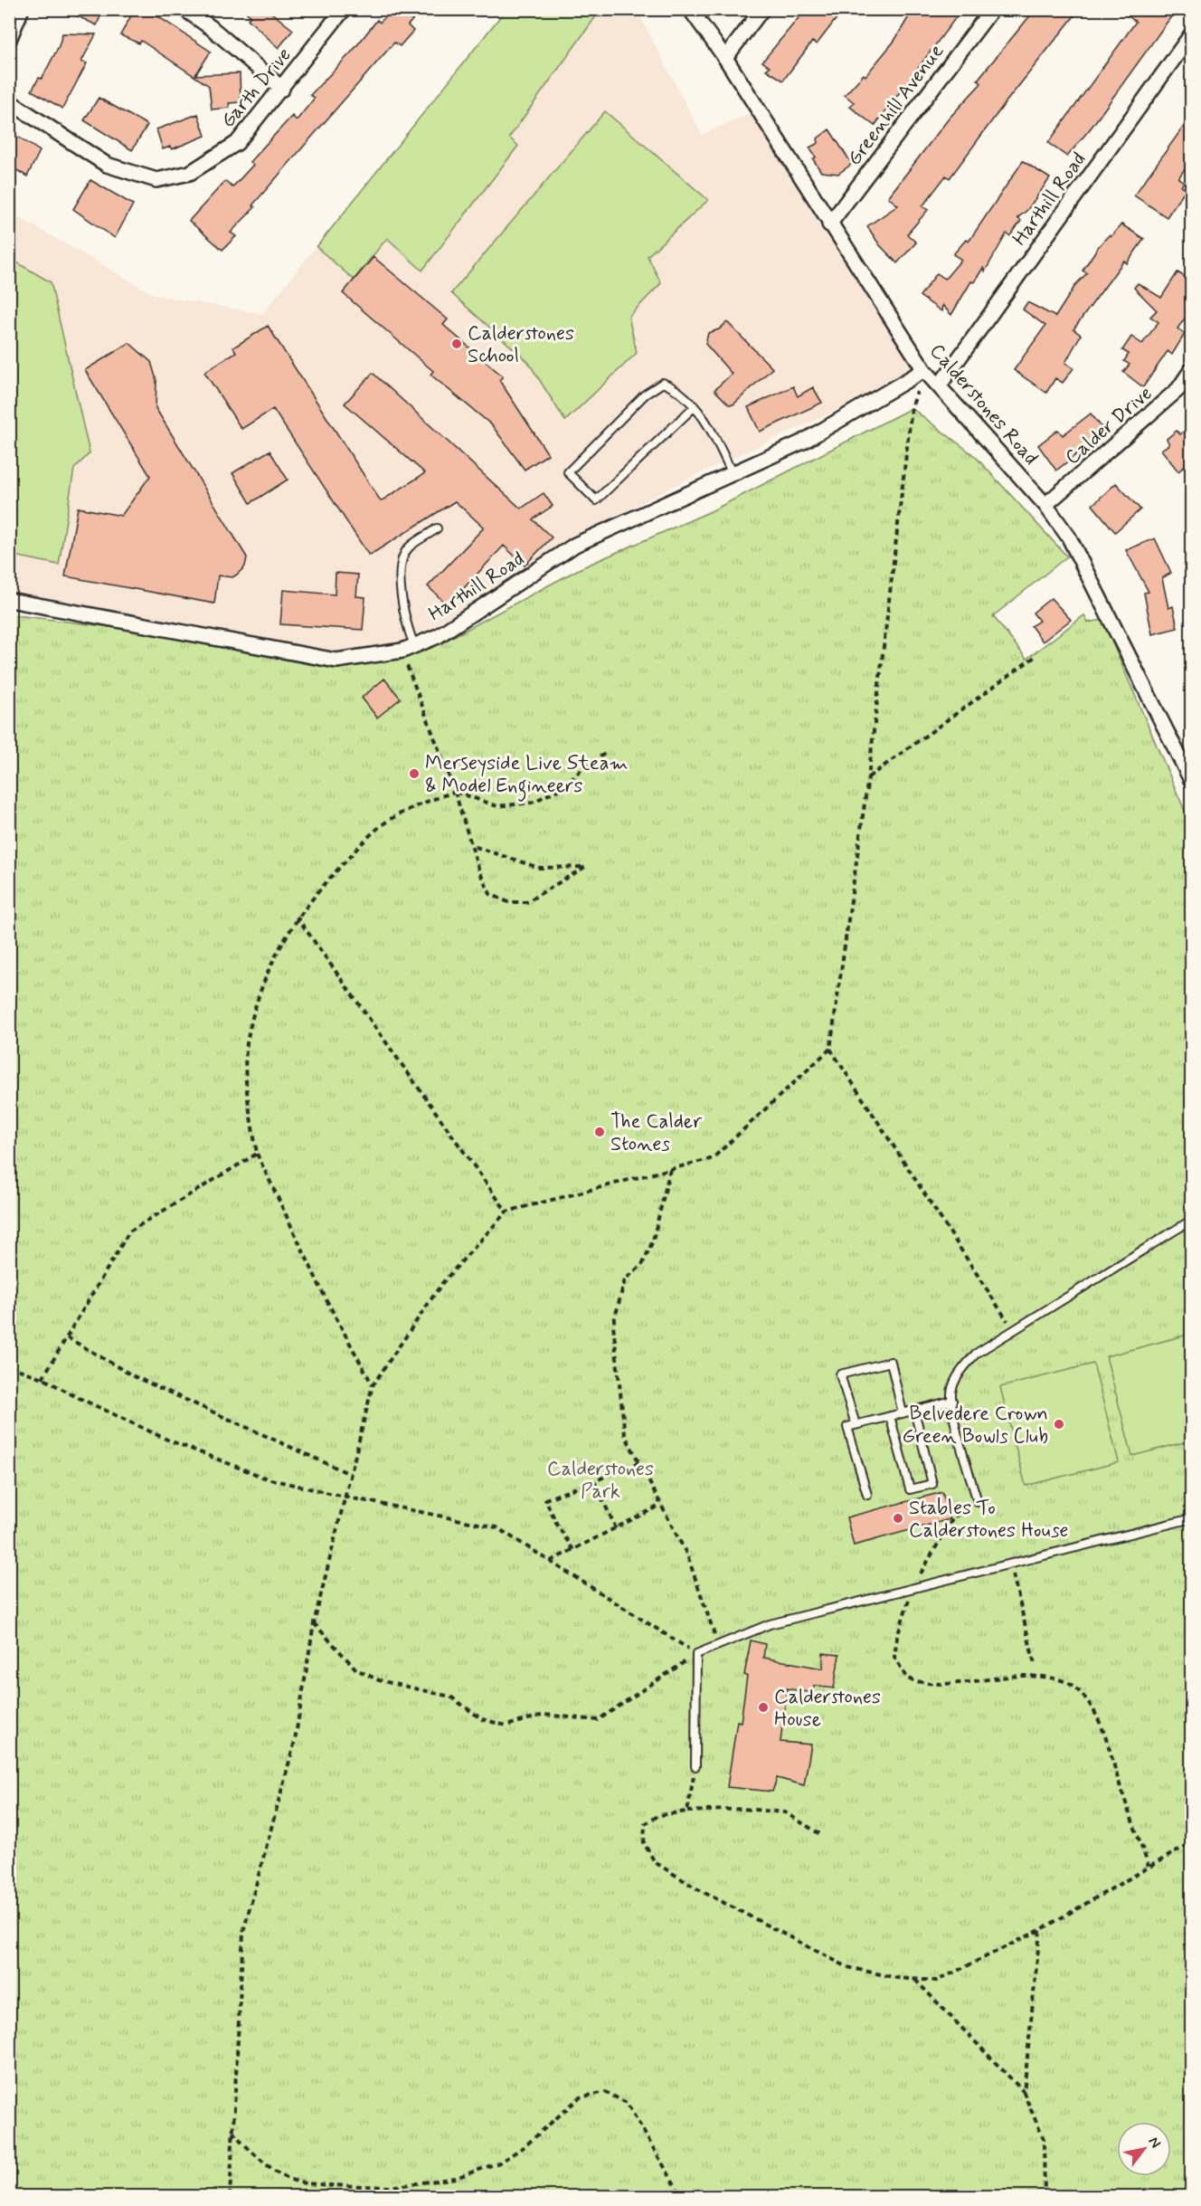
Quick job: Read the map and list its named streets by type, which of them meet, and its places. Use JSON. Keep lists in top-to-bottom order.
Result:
{
  "streets": {
    "street": [
      "Garth Drive",
      "Greenhill Avenue",
      "Harthill Road",
      "Calderstones Road",
      "Calder Drive"
    ]
  },
  "crossings": [
    ["Greenhill Avenue", "Calderstones Road"],
    ["Harthill Road", "Calderstones Road"],
    ["Calderstones Road", "Calder Drive"]
  ],
  "parks": ["Calderstones Park"],
  "places": [
    "Calderstones School",
    "Merseyside Live Steam & Model Engineers",
    "The Calder Stones",
    "Belvedere Crown Green Bowls Club",
    "Stables To Calderstones House",
    "Calderstones House"
  ],
  "north": "top right"
}
